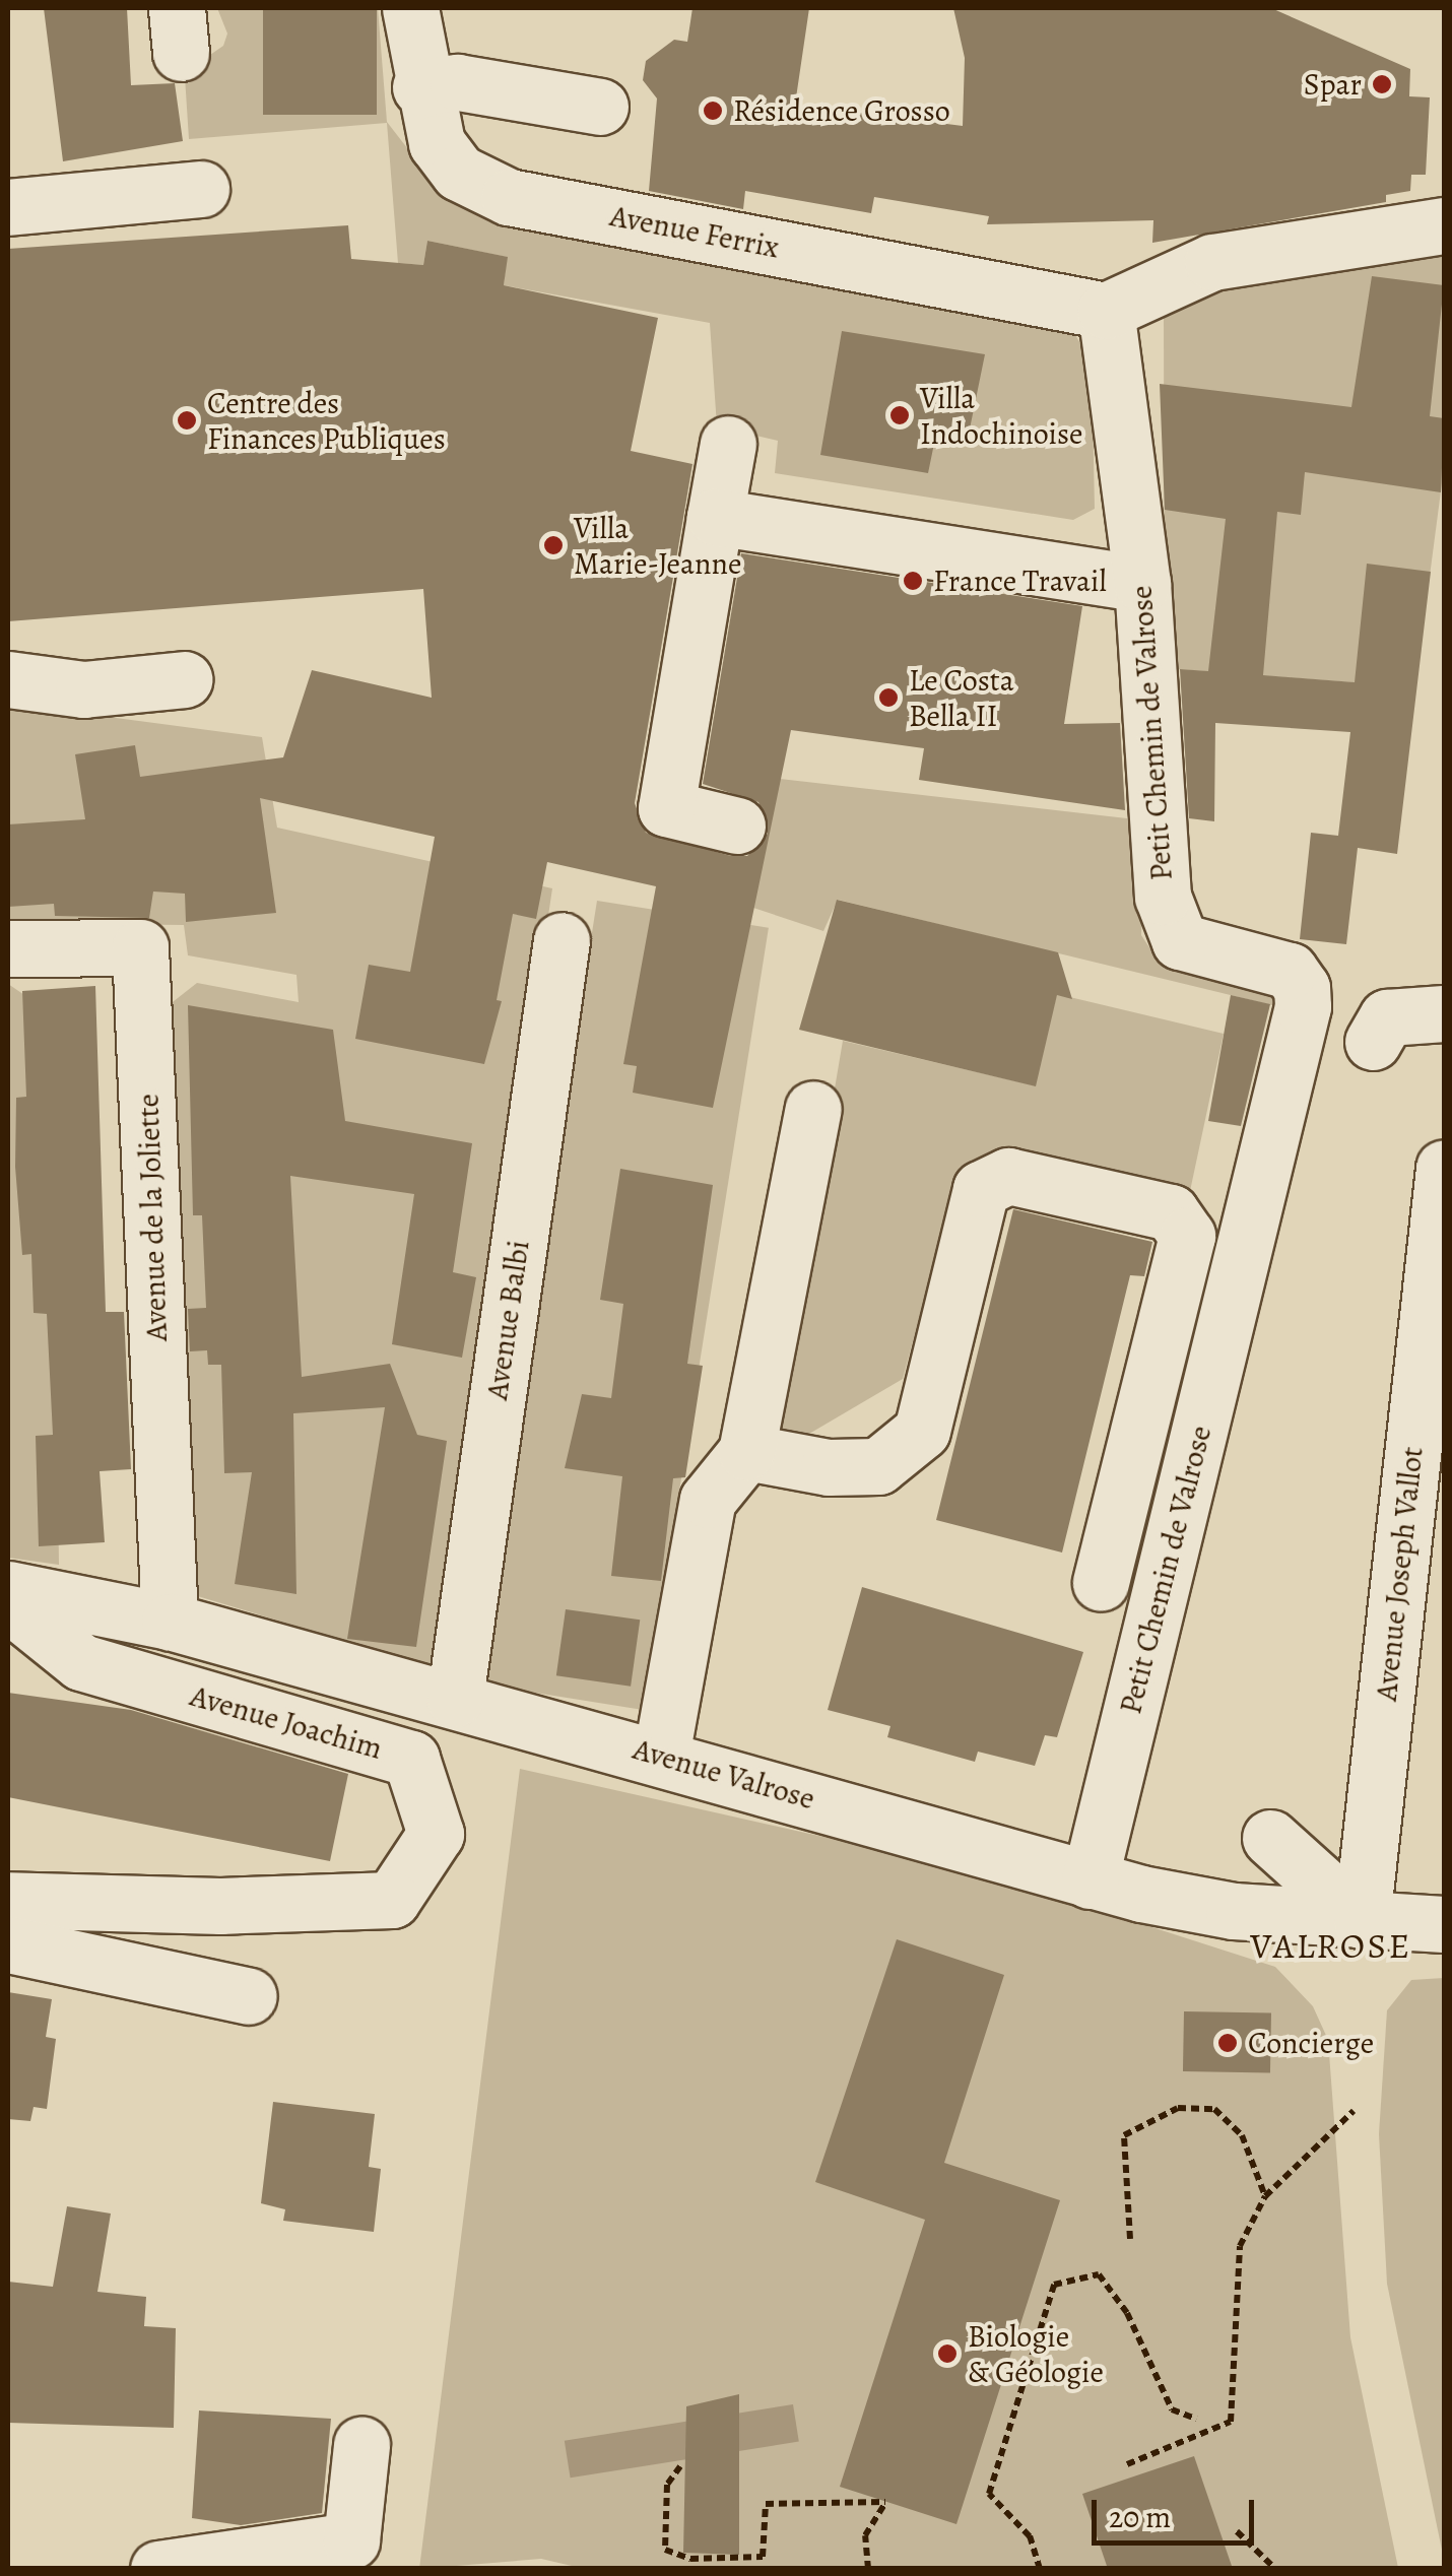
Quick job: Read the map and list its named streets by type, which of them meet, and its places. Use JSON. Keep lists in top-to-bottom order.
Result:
{
  "streets": {
    "street": [
      "Avenue Ferrix",
      "Petit Chemin de Valrose",
      "Avenue de la Joliette",
      "Avenue Balbi",
      "Avenue Joseph Vallot",
      "Avenue Joachim",
      "Avenue Valrose"
    ]
  },
  "crossings": [
    ["Avenue Ferrix", "Petit Chemin de Valrose"],
    ["Petit Chemin de Valrose", "Avenue Valrose"],
    ["Avenue de la Joliette", "Avenue Valrose"],
    ["Avenue Balbi", "Avenue Valrose"],
    ["Avenue Joseph Vallot", "Avenue Valrose"]
  ],
  "districts": ["VALROSE"],
  "places": [
    "Spar",
    "Résidence Grosso",
    "Villa Indochinoise",
    "Centre des Finances Publiques",
    "Villa Marie-Jeanne",
    "France Travail",
    "Le Costa Bella II",
    "Concierge",
    "Biologie & Géologie"
  ],
  "scale_bar": "20 m"
}
